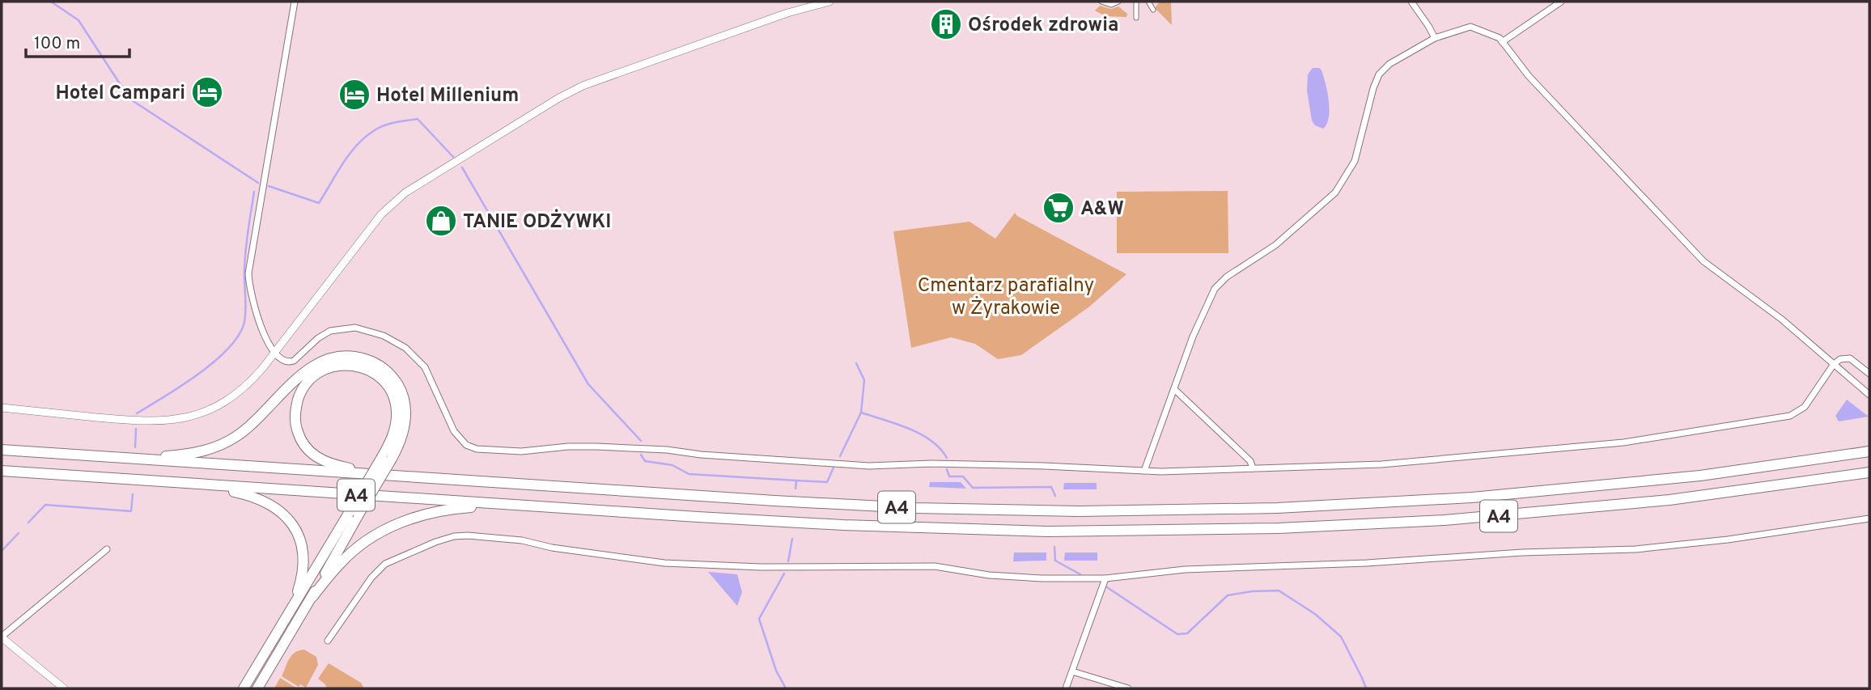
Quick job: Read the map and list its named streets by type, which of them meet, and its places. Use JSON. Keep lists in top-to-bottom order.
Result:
{
  "streets": {
    "highway": ["A4"]
  },
  "parks": ["Cmentarz parafialny w Żyrakowie"],
  "places": {
    "building": ["Ośrodek zdrowia"],
    "hotel": ["Hotel Campari", "Hotel Millenium"],
    "supermarket": ["A&W"],
    "shop": ["TANIE ODŻYWKI"]
  },
  "scale_bar": "100 m"
}
